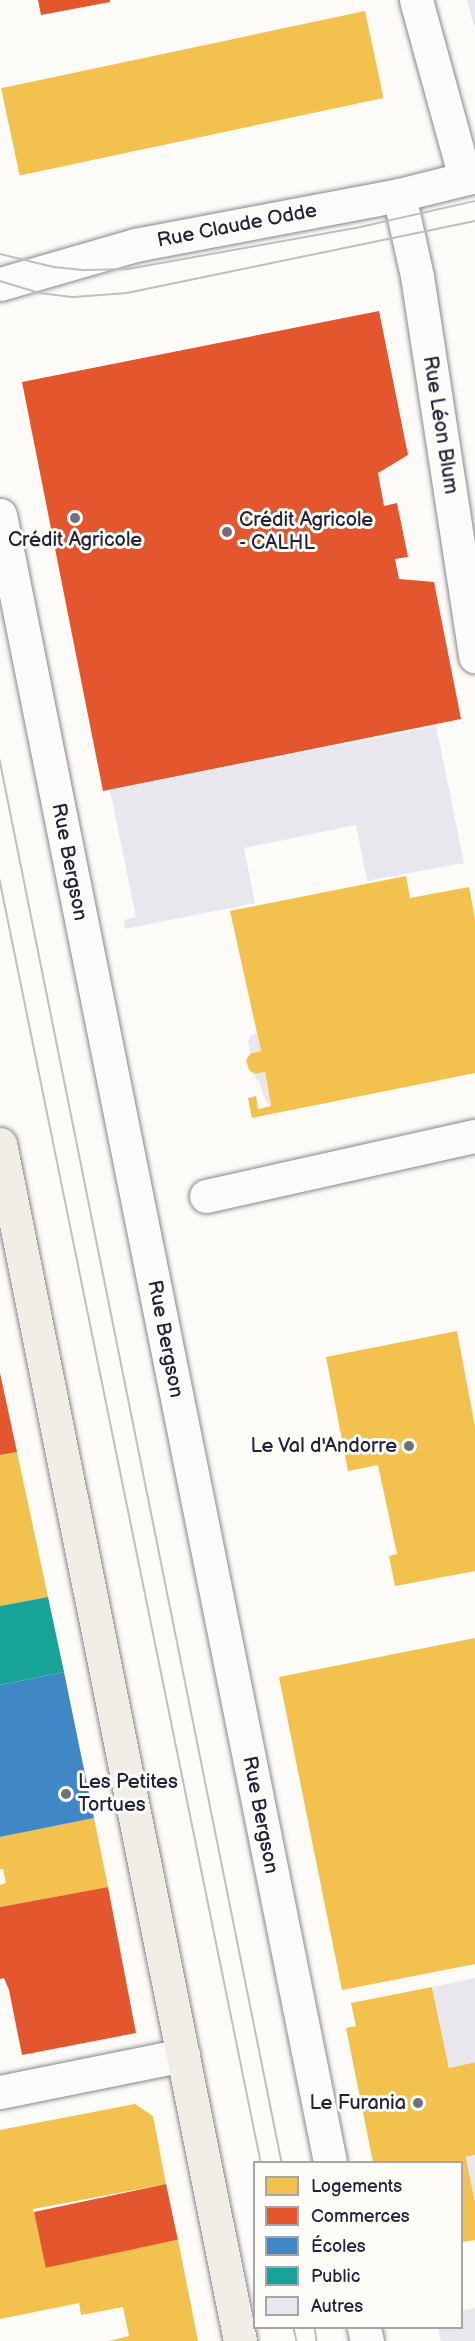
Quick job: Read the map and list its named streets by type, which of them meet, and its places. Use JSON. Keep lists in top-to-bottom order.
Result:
{
  "streets": {
    "street": ["Rue Claude Odde", "Rue Léon Blum", "Rue Bergson"]
  },
  "crossings": [
    ["Rue Claude Odde", "Rue Léon Blum"]
  ],
  "places": [
    "Crédit Agricole",
    "Crédit Agricole - CALHL",
    "Le Val d'Andorre",
    "Les Petites Tortues",
    "Le Furania"
  ],
  "legend": [
    "Logements",
    "Commerces",
    "Écoles",
    "Public",
    "Autres"
  ]
}
